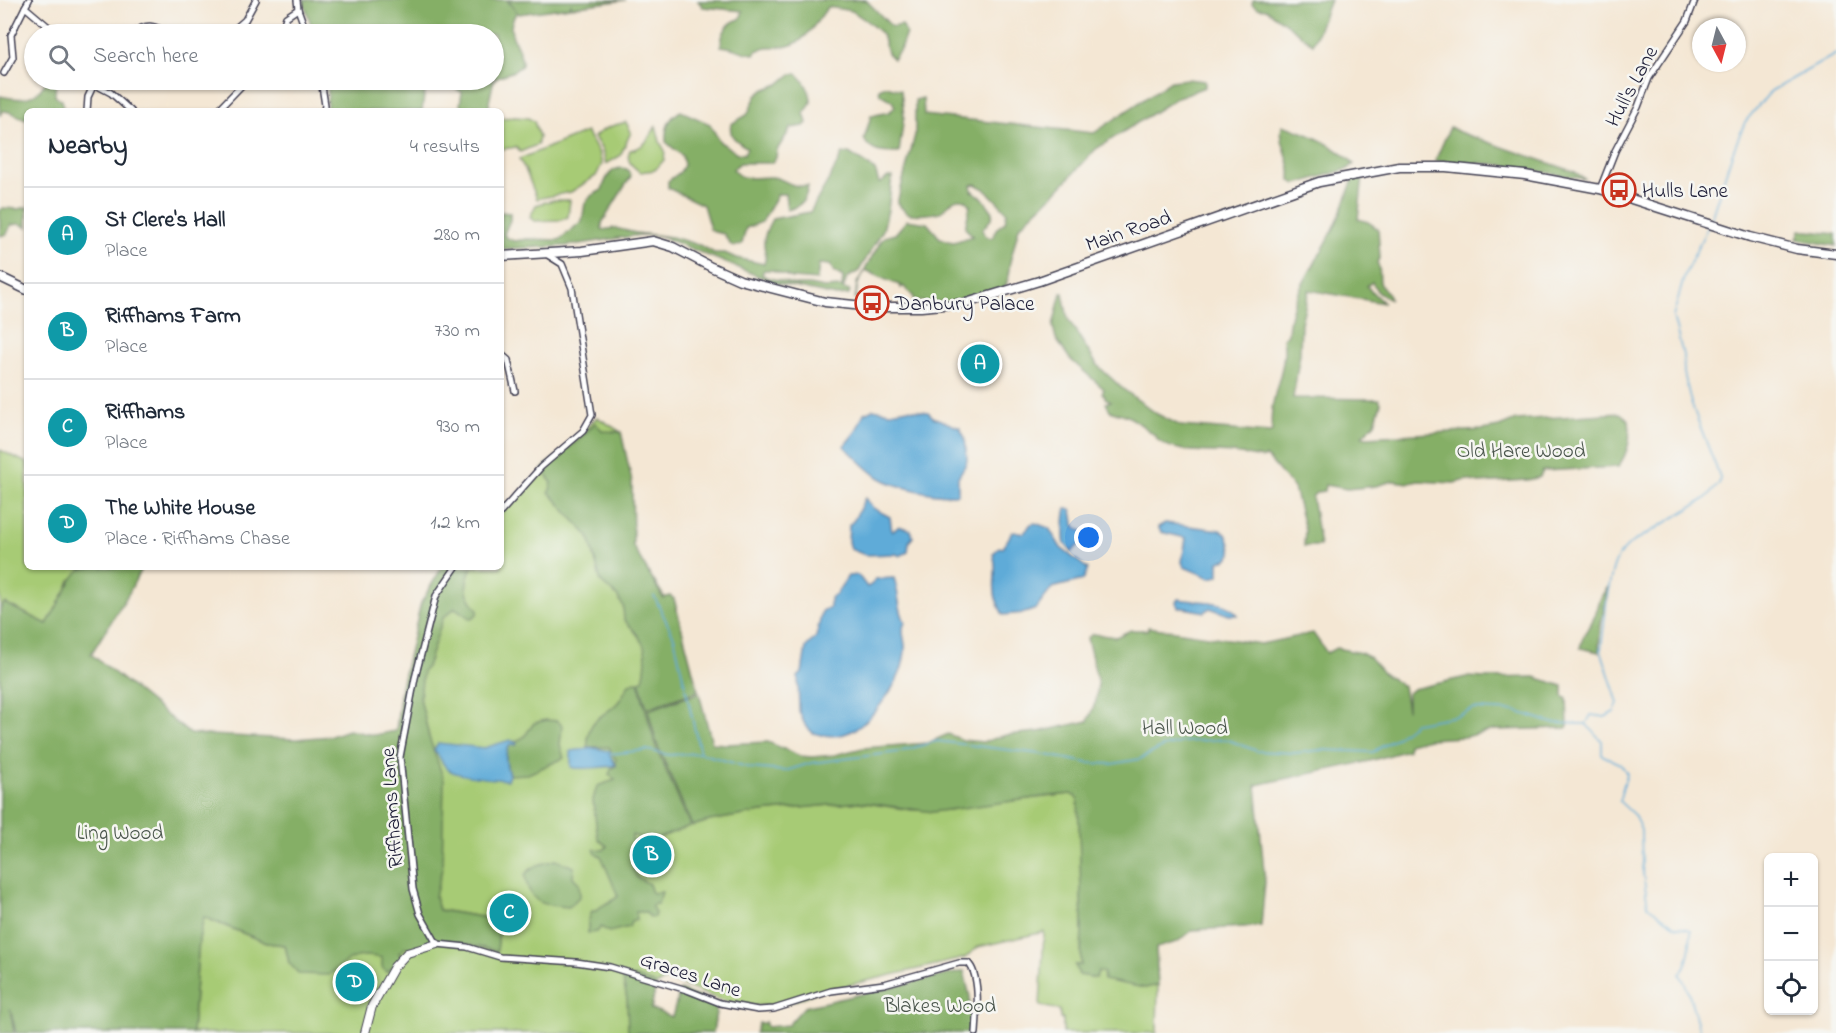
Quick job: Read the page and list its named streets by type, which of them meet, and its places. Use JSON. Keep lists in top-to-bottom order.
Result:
{
  "streets": {
    "main road": ["Main Road"],
    "street": ["Hull's Lane", "Riffhams Lane", "Graces Lane"]
  },
  "crossings": [
    ["Hull's Lane", "Main Road"],
    ["Riffhams Lane", "Graces Lane"]
  ],
  "parks": [
    "Old Hare Wood",
    "Hall Wood",
    "Ling Wood",
    "Blakes Wood"
  ],
  "places": {
    "bus stop": ["Hulls Lane", "Danbury Palace"]
  },
  "north": "bottom",
  "page": {
    "search": "Search here",
    "heading": ["Nearby", "4 results"],
    "list": [
      {
        "mark": "A",
        "name": "St Clere's Hall",
        "note": "Place",
        "value": "280 m"
      },
      {
        "mark": "B",
        "name": "Riffhams Farm",
        "note": "Place",
        "value": "730 m"
      },
      {
        "mark": "C",
        "name": "Riffhams",
        "note": "Place",
        "value": "930 m"
      },
      {
        "mark": "D",
        "name": "The White House",
        "note": "Place · Riffhams Chase",
        "value": "1.2 km"
      }
    ],
    "pins": [
      "A",
      "B",
      "C",
      "D"
    ],
    "map_buttons": ["+", "−"]
  }
}
